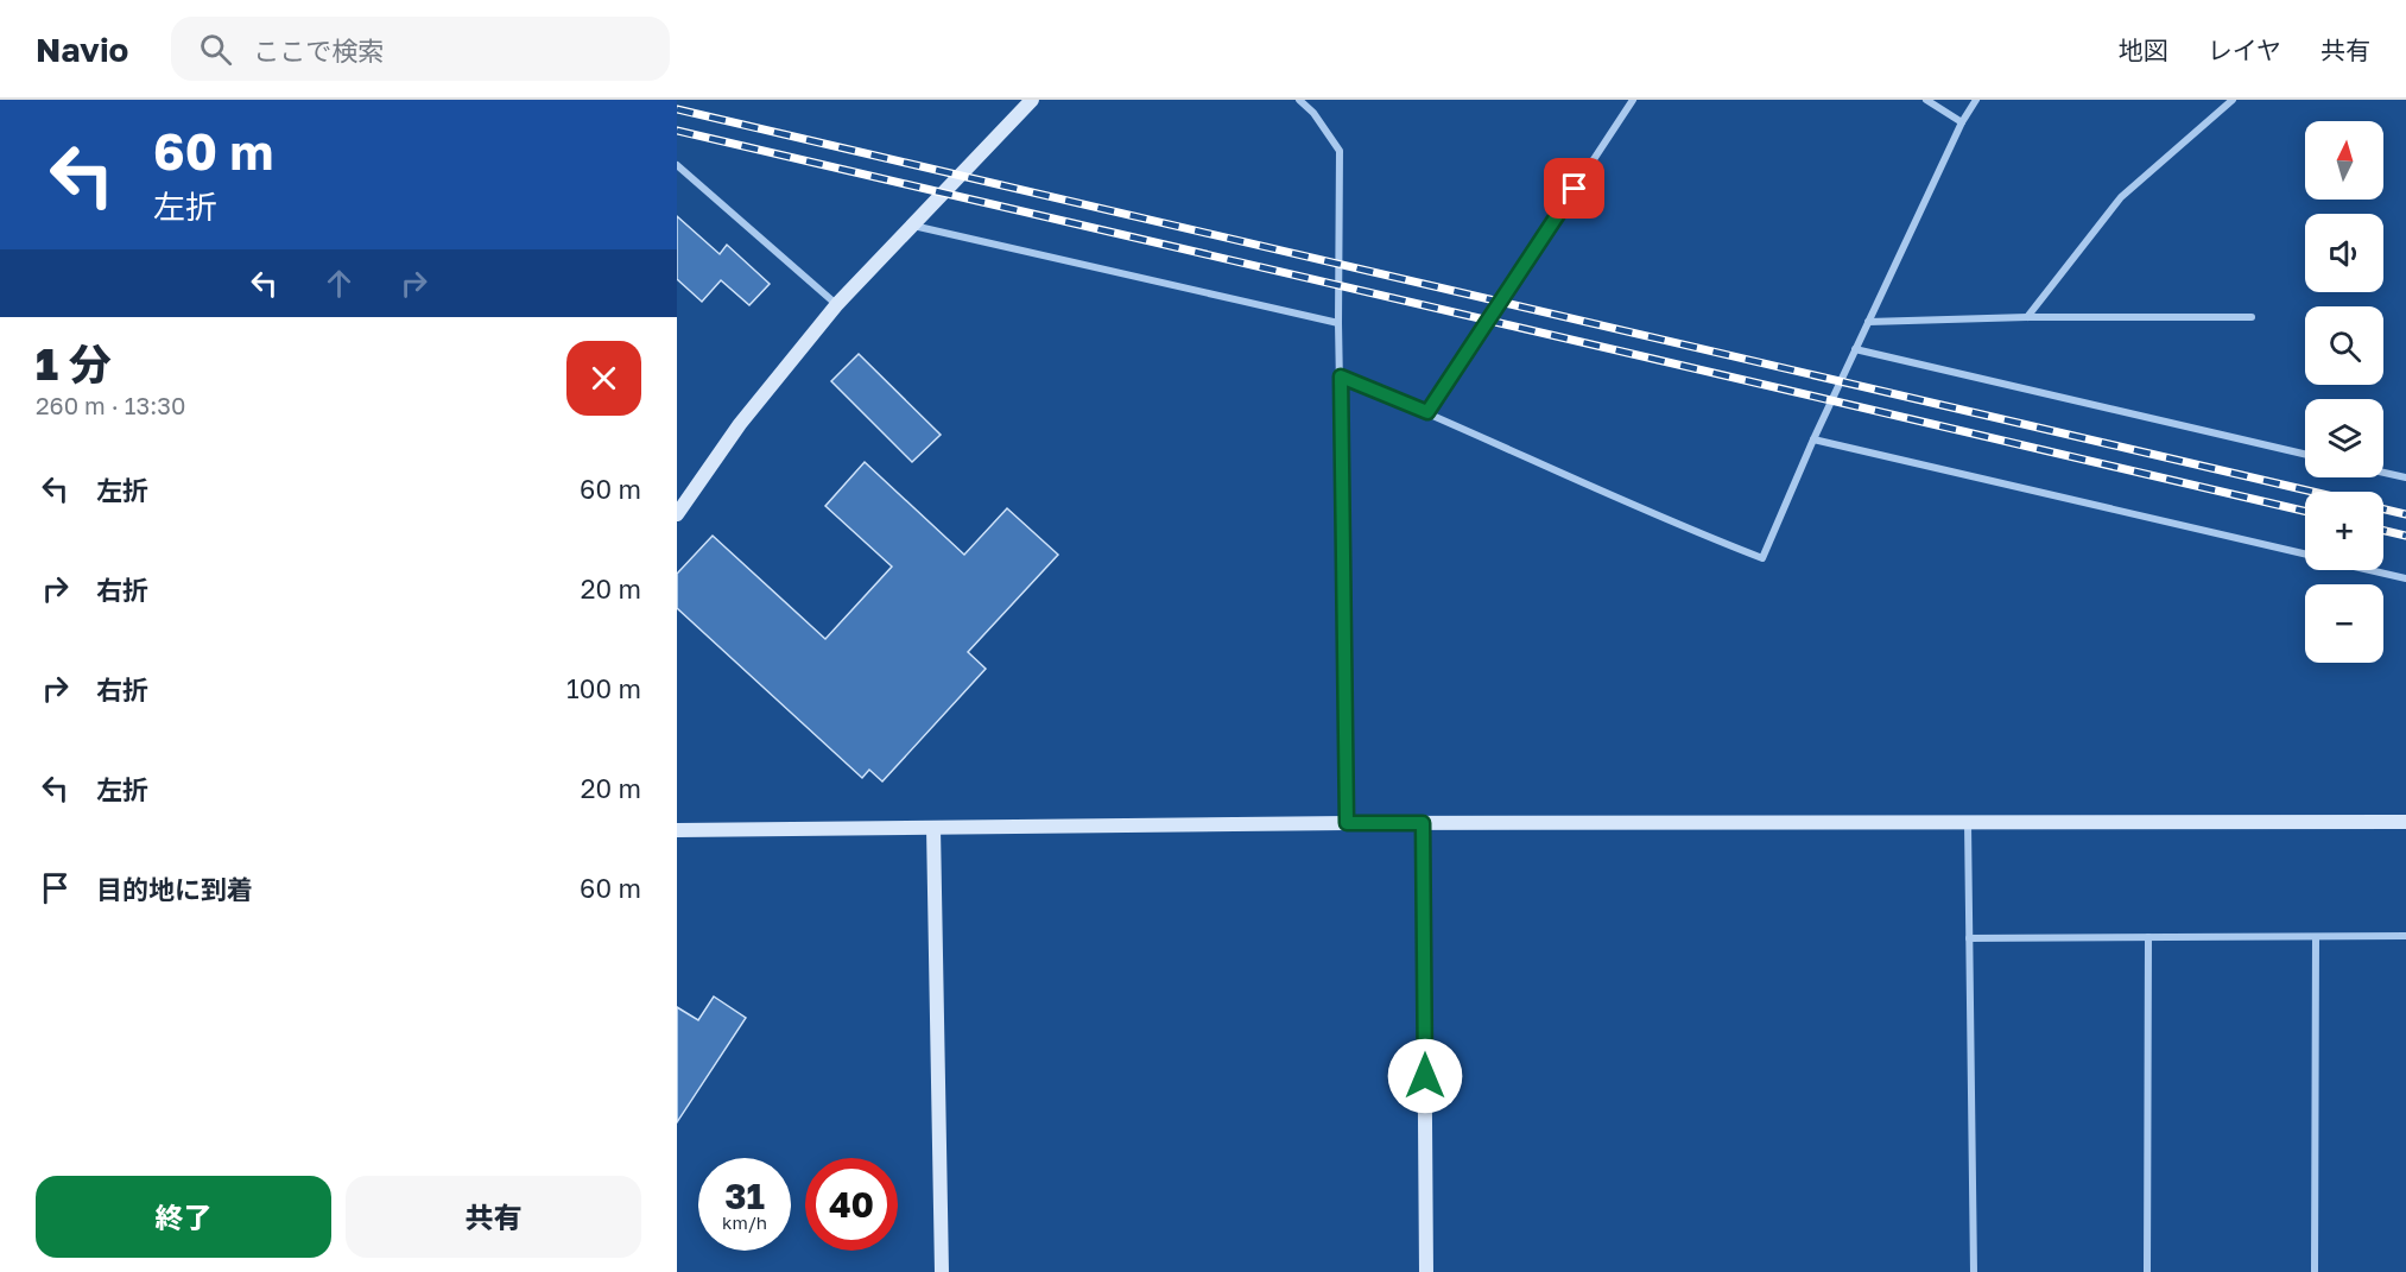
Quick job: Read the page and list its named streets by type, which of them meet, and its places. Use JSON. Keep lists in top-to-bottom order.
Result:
{
  "north": "top",
  "page": {
    "header": "Navio",
    "search": "ここで検索",
    "nav": ["地図", "レイヤ", "共有"],
    "turn": ["60 m", "左折"],
    "map_buttons": ["+", "−"],
    "heading": ["1 分", "260 m · 13:30"],
    "list": [
      {
        "name": "左折",
        "value": "60 m"
      },
      {
        "name": "右折",
        "value": "20 m"
      },
      {
        "name": "右折",
        "value": "100 m"
      },
      {
        "name": "左折",
        "value": "20 m"
      },
      {
        "name": "目的地に到着",
        "value": "60 m"
      }
    ],
    "speed": "31 km/h",
    "limit": "40",
    "buttons": ["終了", "共有"]
  }
}
